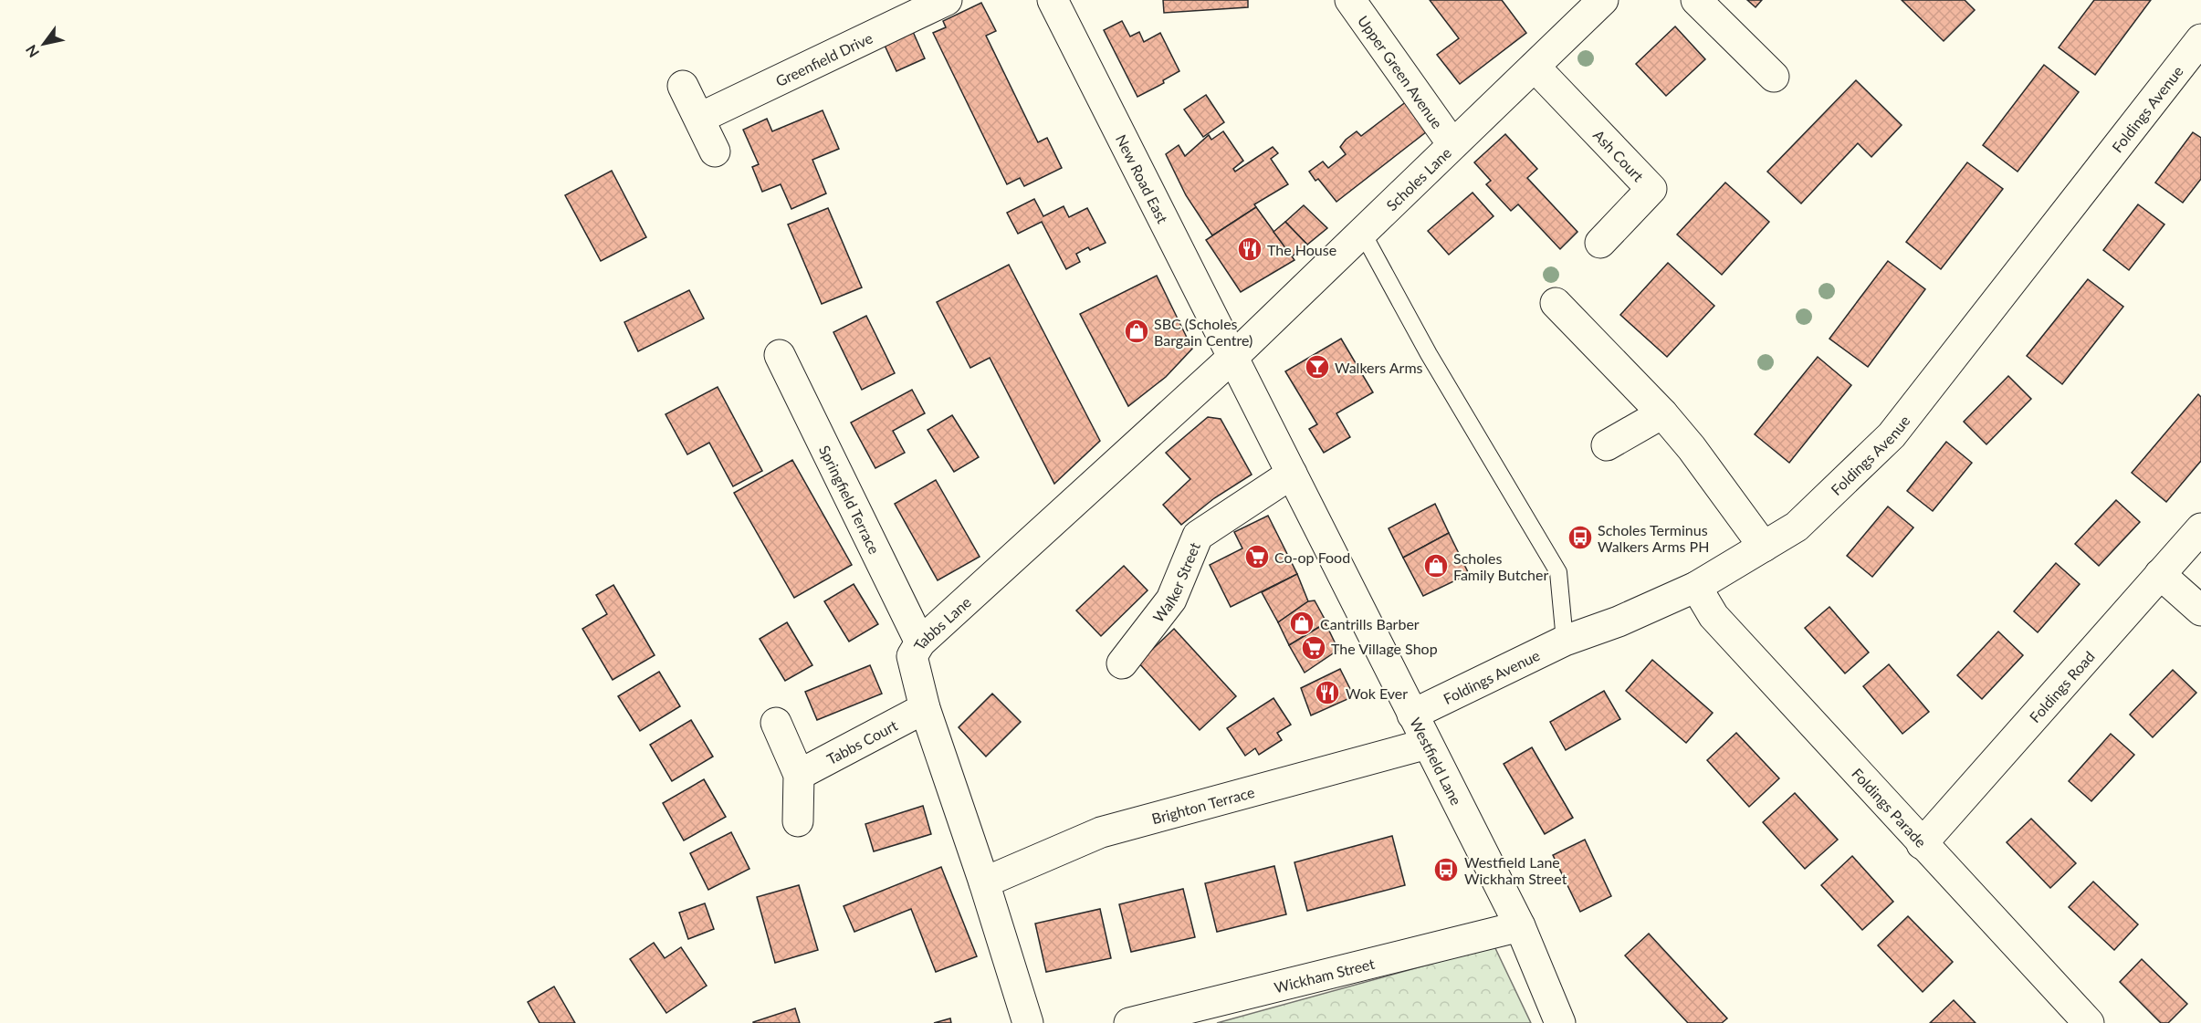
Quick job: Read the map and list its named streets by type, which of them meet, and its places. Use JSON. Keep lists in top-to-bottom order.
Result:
{
  "streets": {
    "street": [
      "Greenfield Drive",
      "Upper Green Avenue",
      "Foldings Avenue",
      "Ash Court",
      "New Road East",
      "Scholes Lane",
      "Springfield Terrace",
      "Walker Street",
      "Tabbs Lane",
      "Foldings Road",
      "Tabbs Court",
      "Westfield Lane",
      "Brighton Terrace",
      "Foldings Parade",
      "Wickham Street"
    ]
  },
  "crossings": [
    ["Upper Green Avenue", "Scholes Lane"],
    ["Foldings Avenue", "Westfield Lane"],
    ["Foldings Avenue", "Foldings Parade"],
    ["Ash Court", "Scholes Lane"],
    ["New Road East", "Scholes Lane"],
    ["New Road East", "Tabbs Lane"],
    ["New Road East", "Westfield Lane"],
    ["Scholes Lane", "Tabbs Lane"],
    ["Scholes Lane", "Westfield Lane"],
    ["Springfield Terrace", "Tabbs Lane"],
    ["Walker Street", "Westfield Lane"],
    ["Tabbs Lane", "Tabbs Court"],
    ["Tabbs Lane", "Westfield Lane"],
    ["Tabbs Lane", "Brighton Terrace"],
    ["Foldings Road", "Foldings Parade"],
    ["Westfield Lane", "Brighton Terrace"],
    ["Westfield Lane", "Wickham Street"]
  ],
  "places": {
    "restaurant": ["The House", "Wok Ever"],
    "shop": ["SBC (Scholes Bargain Centre)", "Scholes Family Butcher", "Cantrills Barber"],
    "bar": ["Walkers Arms"],
    "bus stop": ["Scholes Terminus Walkers Arms PH", "Westfield Lane Wickham Street"],
    "supermarket": ["Co-op Food", "The Village Shop"]
  },
  "north": "bottom left"
}
